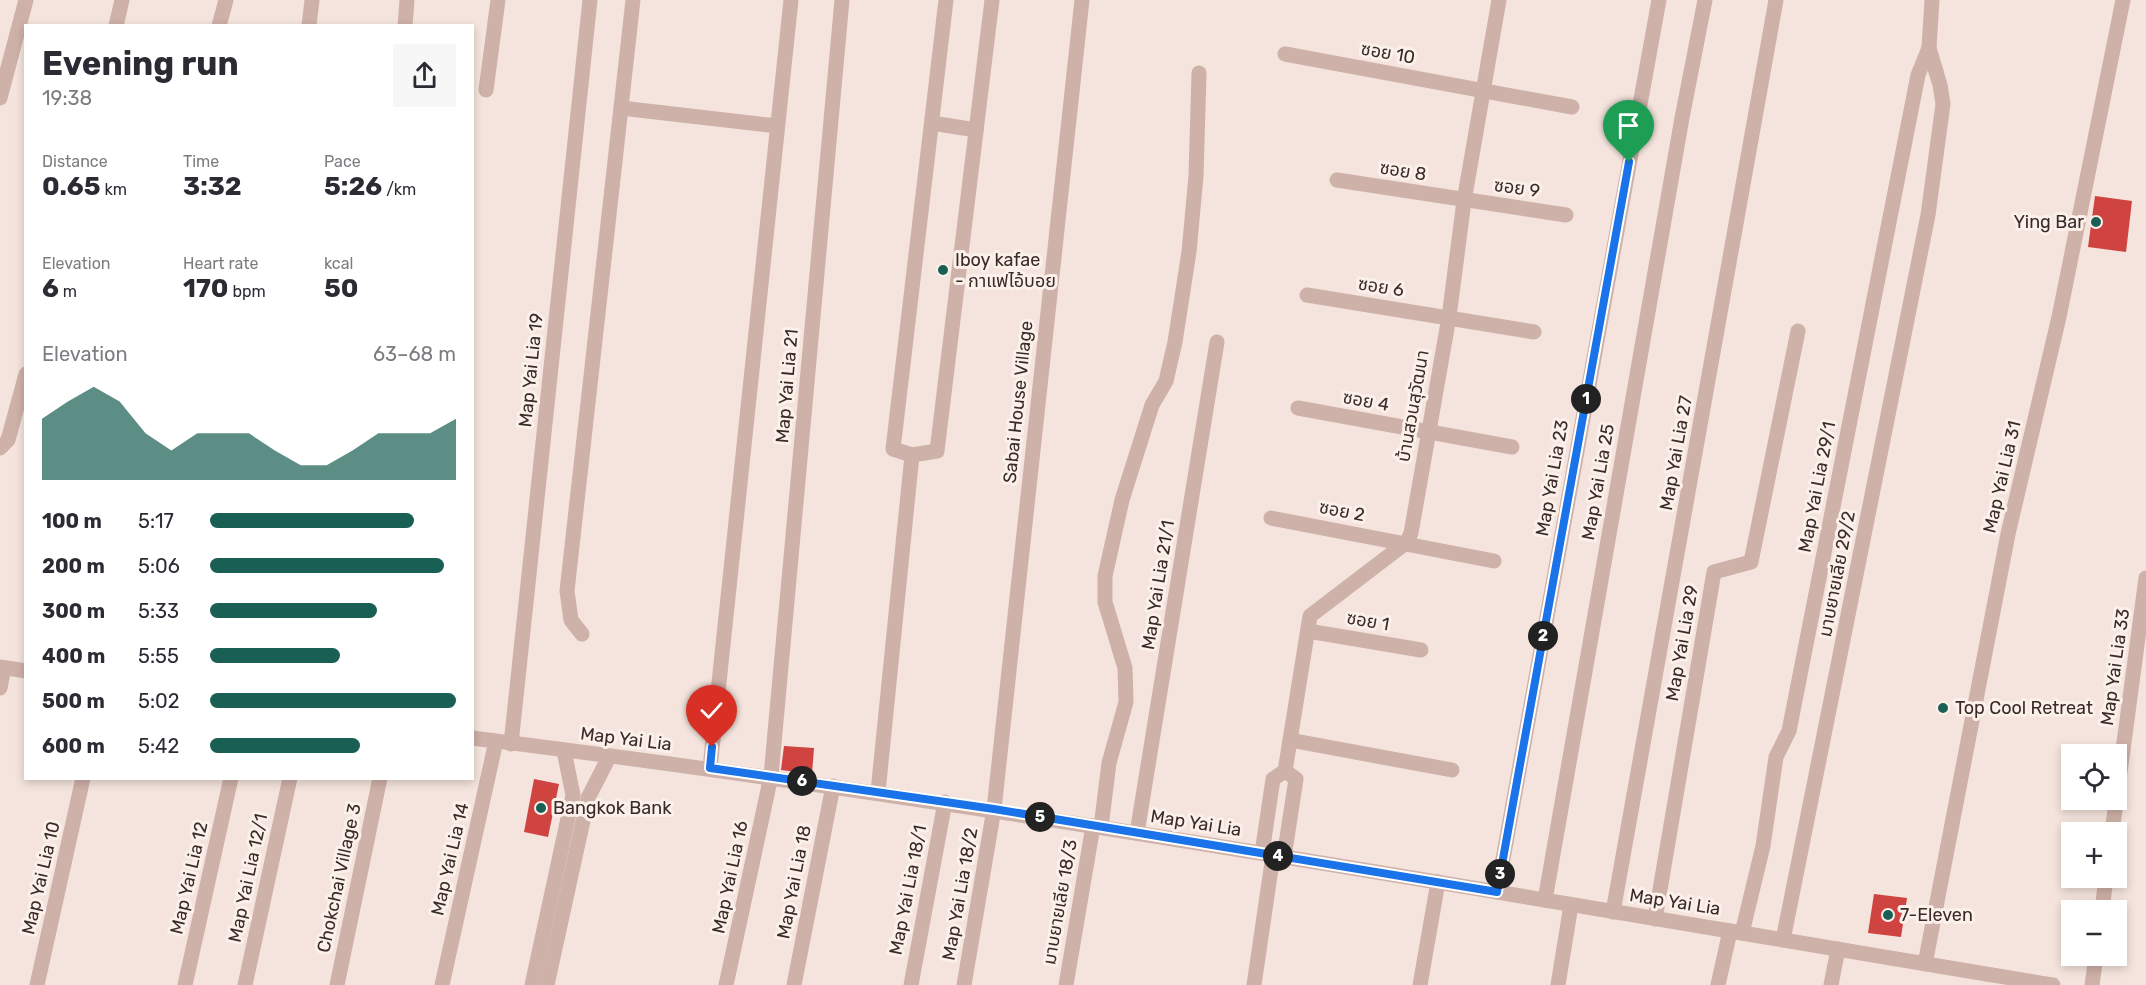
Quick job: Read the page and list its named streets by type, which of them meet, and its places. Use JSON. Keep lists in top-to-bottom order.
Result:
{
  "streets": {
    "street": [
      "ซอย 10",
      "ซอย 8",
      "ซอย 9",
      "ซอย 6",
      "Map Yai Lia 19",
      "Map Yai Lia 21",
      "ซอย 4",
      "Sabai House Village",
      "บ้านสวนสุวัฒนา",
      "Map Yai Lia 27",
      "Map Yai Lia 31",
      "Map Yai Lia 23",
      "Map Yai Lia 25",
      "Map Yai Lia 29/1",
      "ซอย 2",
      "มาบยายเลีย 29/2",
      "Map Yai Lia 21/1",
      "ซอย 1",
      "Map Yai Lia 29",
      "Map Yai Lia 33",
      "Map Yai Lia",
      "Map Yai Lia 14",
      "Map Yai Lia 16",
      "Map Yai Lia 10",
      "Map Yai Lia 12",
      "Map Yai Lia 12/1",
      "Chokchai Village 3",
      "Map Yai Lia 18",
      "Map Yai Lia 18/1",
      "Map Yai Lia 18/2",
      "มาบยายเลีย 18/3"
    ]
  },
  "crossings": [
    ["ซอย 10", "บ้านสวนสุวัฒนา"],
    ["ซอย 8", "ซอย 9"],
    ["ซอย 8", "บ้านสวนสุวัฒนา"],
    ["ซอย 9", "บ้านสวนสุวัฒนา"],
    ["ซอย 6", "บ้านสวนสุวัฒนา"],
    ["Map Yai Lia 19", "Map Yai Lia"],
    ["Map Yai Lia 19", "Map Yai Lia 14"],
    ["Map Yai Lia 21", "Map Yai Lia"],
    ["Map Yai Lia 21", "Map Yai Lia 16"],
    ["ซอย 4", "บ้านสวนสุวัฒนา"],
    ["Sabai House Village", "Map Yai Lia"],
    ["Sabai House Village", "Map Yai Lia 18/2"],
    ["บ้านสวนสุวัฒนา", "ซอย 2"],
    ["Map Yai Lia 27", "Map Yai Lia"],
    ["Map Yai Lia 31", "Map Yai Lia"],
    ["Map Yai Lia 23", "Map Yai Lia"],
    ["Map Yai Lia 25", "Map Yai Lia"],
    ["Map Yai Lia 29/1", "มาบยายเลีย 29/2"],
    ["Map Yai Lia 29/1", "Map Yai Lia"],
    ["มาบยายเลีย 29/2", "Map Yai Lia"],
    ["Map Yai Lia 21/1", "Map Yai Lia"],
    ["Map Yai Lia 29", "Map Yai Lia"],
    ["Map Yai Lia", "Map Yai Lia 14"],
    ["Map Yai Lia", "Map Yai Lia 16"],
    ["Map Yai Lia", "Map Yai Lia 18"],
    ["Map Yai Lia", "Map Yai Lia 18/1"],
    ["Map Yai Lia", "Map Yai Lia 18/2"],
    ["Map Yai Lia", "มาบยายเลีย 18/3"]
  ],
  "places": [
    "Ying Bar",
    "Iboy kafae - กาแฟไอ้บอย",
    "Top Cool Retreat",
    "Bangkok Bank",
    "7-Eleven"
  ],
  "page": {
    "heading": ["Evening run", "19:38"],
    "stats": [
      ["Distance", "0.65 km"],
      ["Time", "3:32"],
      ["Pace", "5:26 /km"],
      ["Elevation", "6 m"],
      ["Heart rate", "170 bpm"],
      ["kcal", "50"]
    ],
    "chart": ["Elevation", "63–68 m"],
    "pins": [
      "1",
      "2",
      "6",
      "5",
      "4",
      "3"
    ],
    "list": [
      {
        "name": "100 m",
        "note": "5:17"
      },
      {
        "name": "200 m",
        "note": "5:06"
      },
      {
        "name": "300 m",
        "note": "5:33"
      },
      {
        "name": "400 m",
        "note": "5:55"
      },
      {
        "name": "500 m",
        "note": "5:02"
      },
      {
        "name": "600 m",
        "note": "5:42"
      }
    ],
    "map_buttons": ["+", "−"]
  }
}
